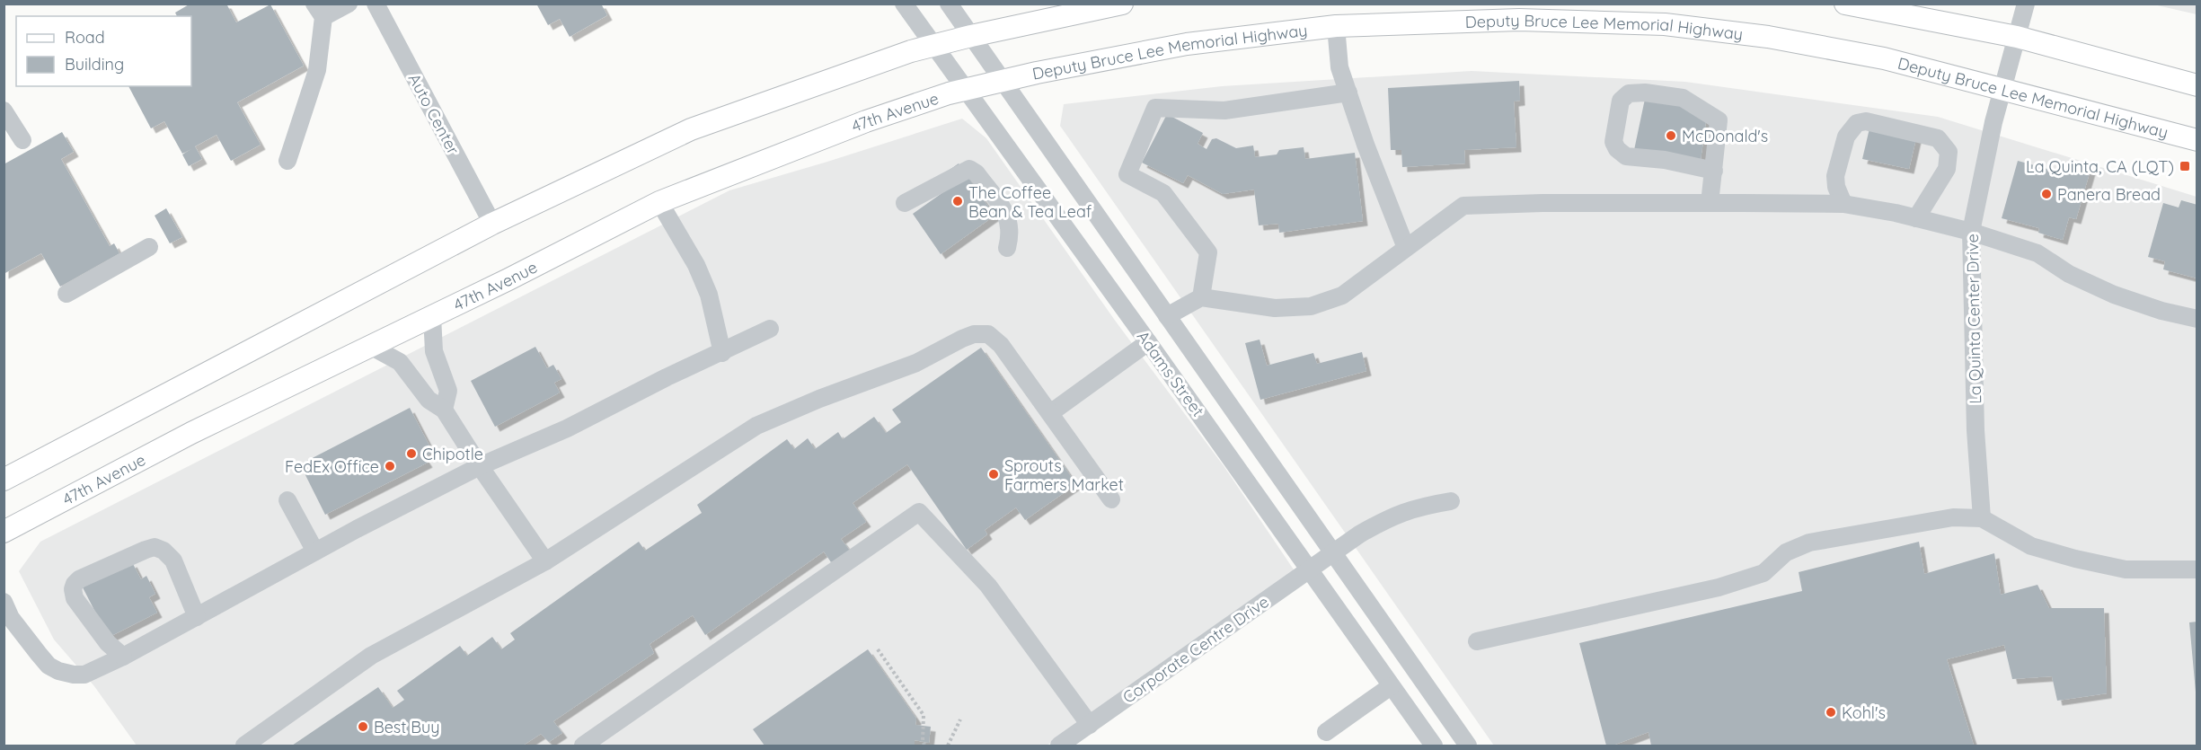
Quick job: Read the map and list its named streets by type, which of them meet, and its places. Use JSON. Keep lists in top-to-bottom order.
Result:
{
  "streets": {
    "main road": ["Deputy Bruce Lee Memorial Highway", "47th Avenue"],
    "street": [
      "Auto Center",
      "La Quinta Center Drive",
      "Adams Street",
      "Corporate Centre Drive"
    ]
  },
  "crossings": [
    ["Deputy Bruce Lee Memorial Highway", "47th Avenue"],
    ["Deputy Bruce Lee Memorial Highway", "La Quinta Center Drive"],
    ["Deputy Bruce Lee Memorial Highway", "Adams Street"],
    ["47th Avenue", "Adams Street"],
    ["Adams Street", "Corporate Centre Drive"]
  ],
  "places": {
    "other": [
      "McDonald's",
      "Panera Bread",
      "The Coffee Bean & Tea Leaf",
      "Chipotle",
      "FedEx Office",
      "Sprouts Farmers Market",
      "Kohl's",
      "Best Buy"
    ],
    "transit": ["La Quinta, CA (LQT)"]
  },
  "legend": ["Road", "Building"]
}
